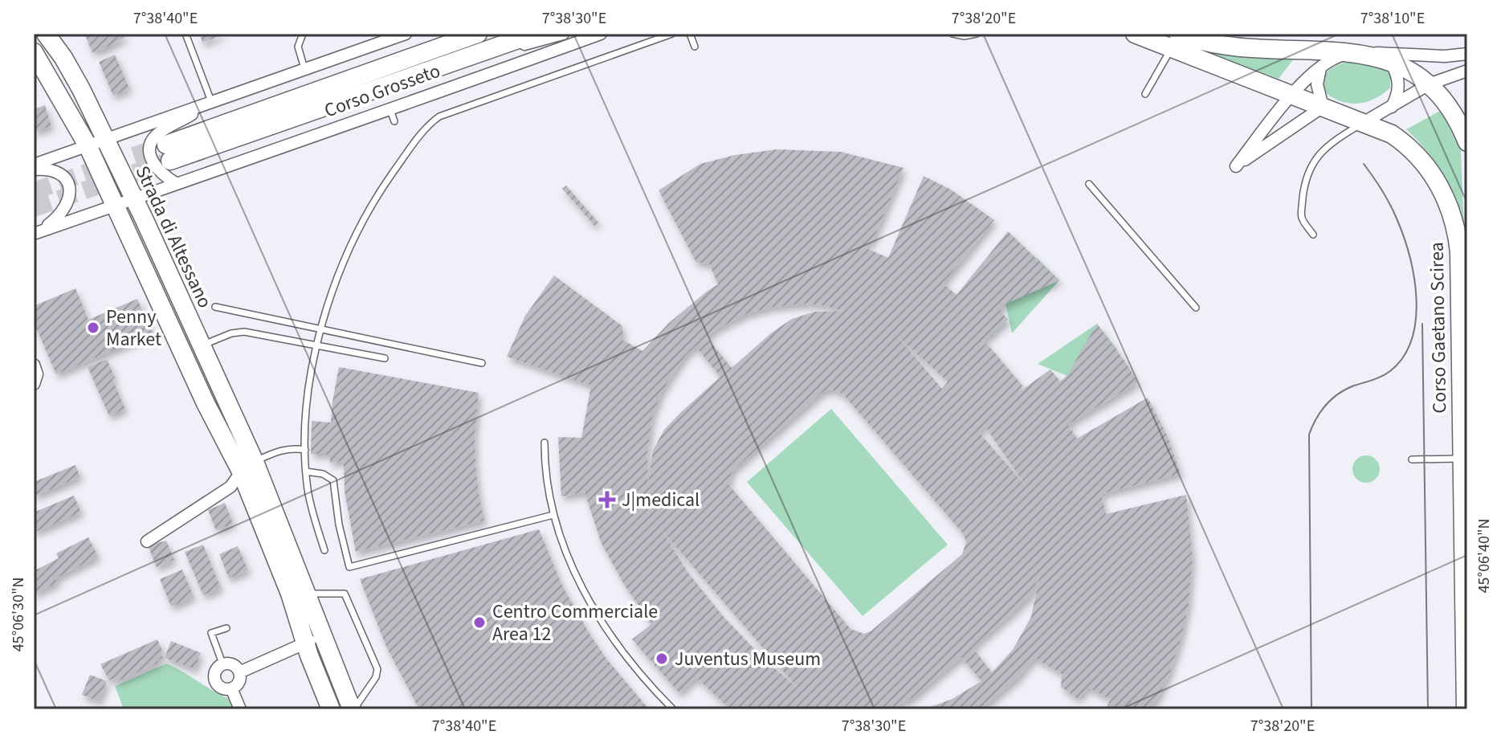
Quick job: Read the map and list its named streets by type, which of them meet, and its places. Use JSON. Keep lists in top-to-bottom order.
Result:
{
  "streets": {
    "street": ["Corso Grosseto", "Strada di Altessano", "Corso Gaetano Scirea"]
  },
  "crossings": [
    ["Corso Grosseto", "Strada di Altessano"]
  ],
  "places": {
    "other": ["Penny Market", "Centro Commerciale Area 12", "Juventus Museum"],
    "health": ["J|medical"]
  },
  "coordinates": [
    "7°38'40\"E",
    "7°38'30\"E",
    "7°38'20\"E",
    "7°38'10\"E",
    "45°06'40\"N",
    "45°06'30\"N"
  ]
}
